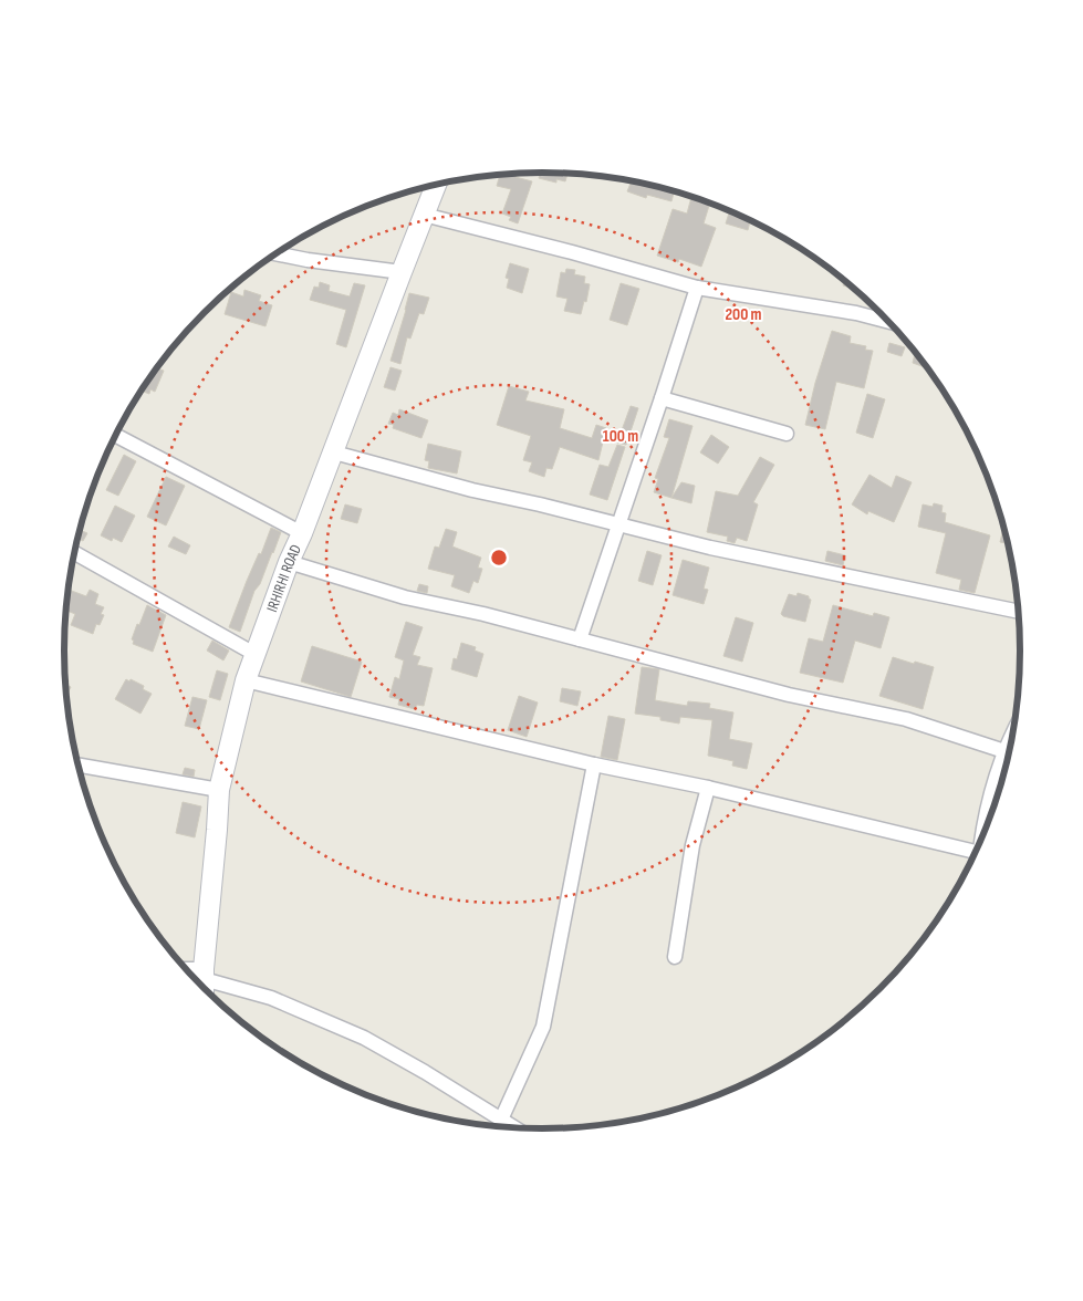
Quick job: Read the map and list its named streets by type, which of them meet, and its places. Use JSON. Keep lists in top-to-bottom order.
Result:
{
  "streets": {
    "street": ["IRHIRHI ROAD"]
  },
  "rings": ["200 m", "100 m"]
}
